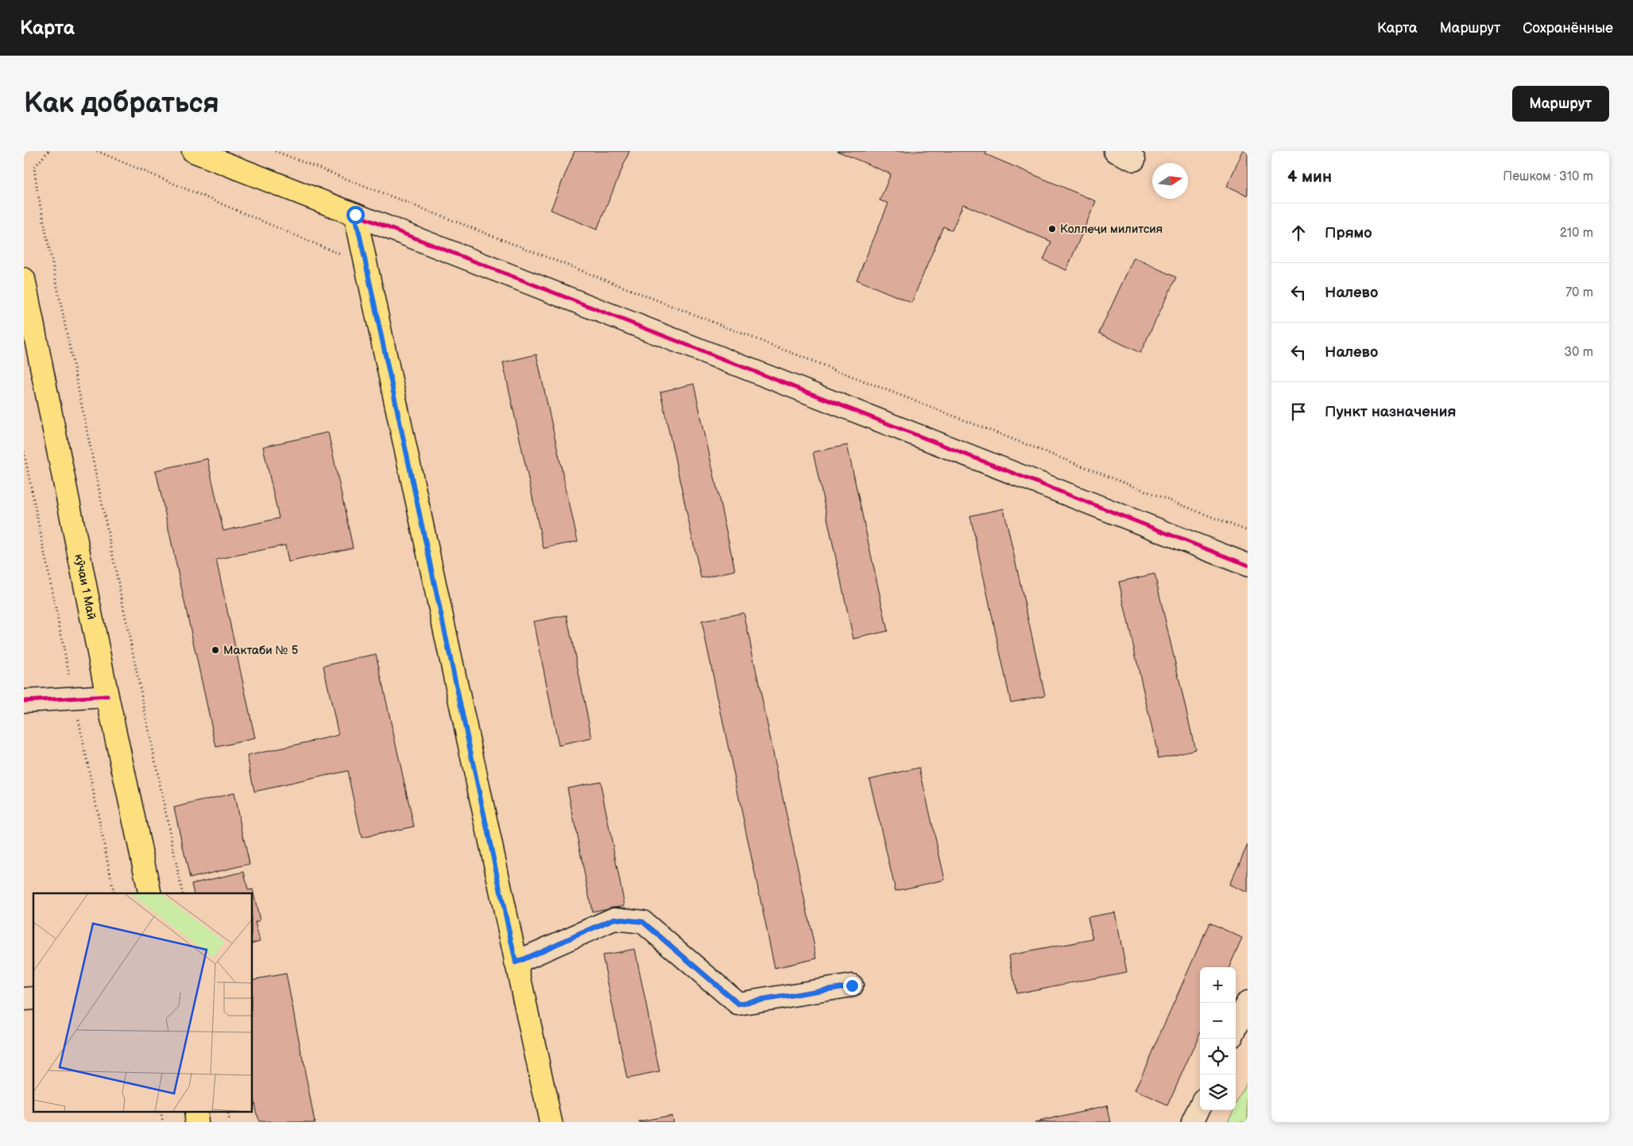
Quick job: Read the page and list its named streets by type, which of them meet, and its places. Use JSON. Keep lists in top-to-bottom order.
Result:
{
  "streets": {
    "main road": ["кӯчаи 1 Май"]
  },
  "places": ["Коллеҷи милитсия", "Мактаби № 5"],
  "north": "right",
  "page": {
    "header": "Карта",
    "nav": ["Карта", "Маршрут", "Сохранённые"],
    "buttons": "Маршрут",
    "title": "Как добраться",
    "heading": ["4 мин", "Пешком · 310 m"],
    "list": [
      ["Прямо", "210 m"],
      ["Налево", "70 m"],
      ["Налево", "30 m"],
      "Пункт назначения"
    ],
    "map_buttons": ["+", "−"]
  }
}
